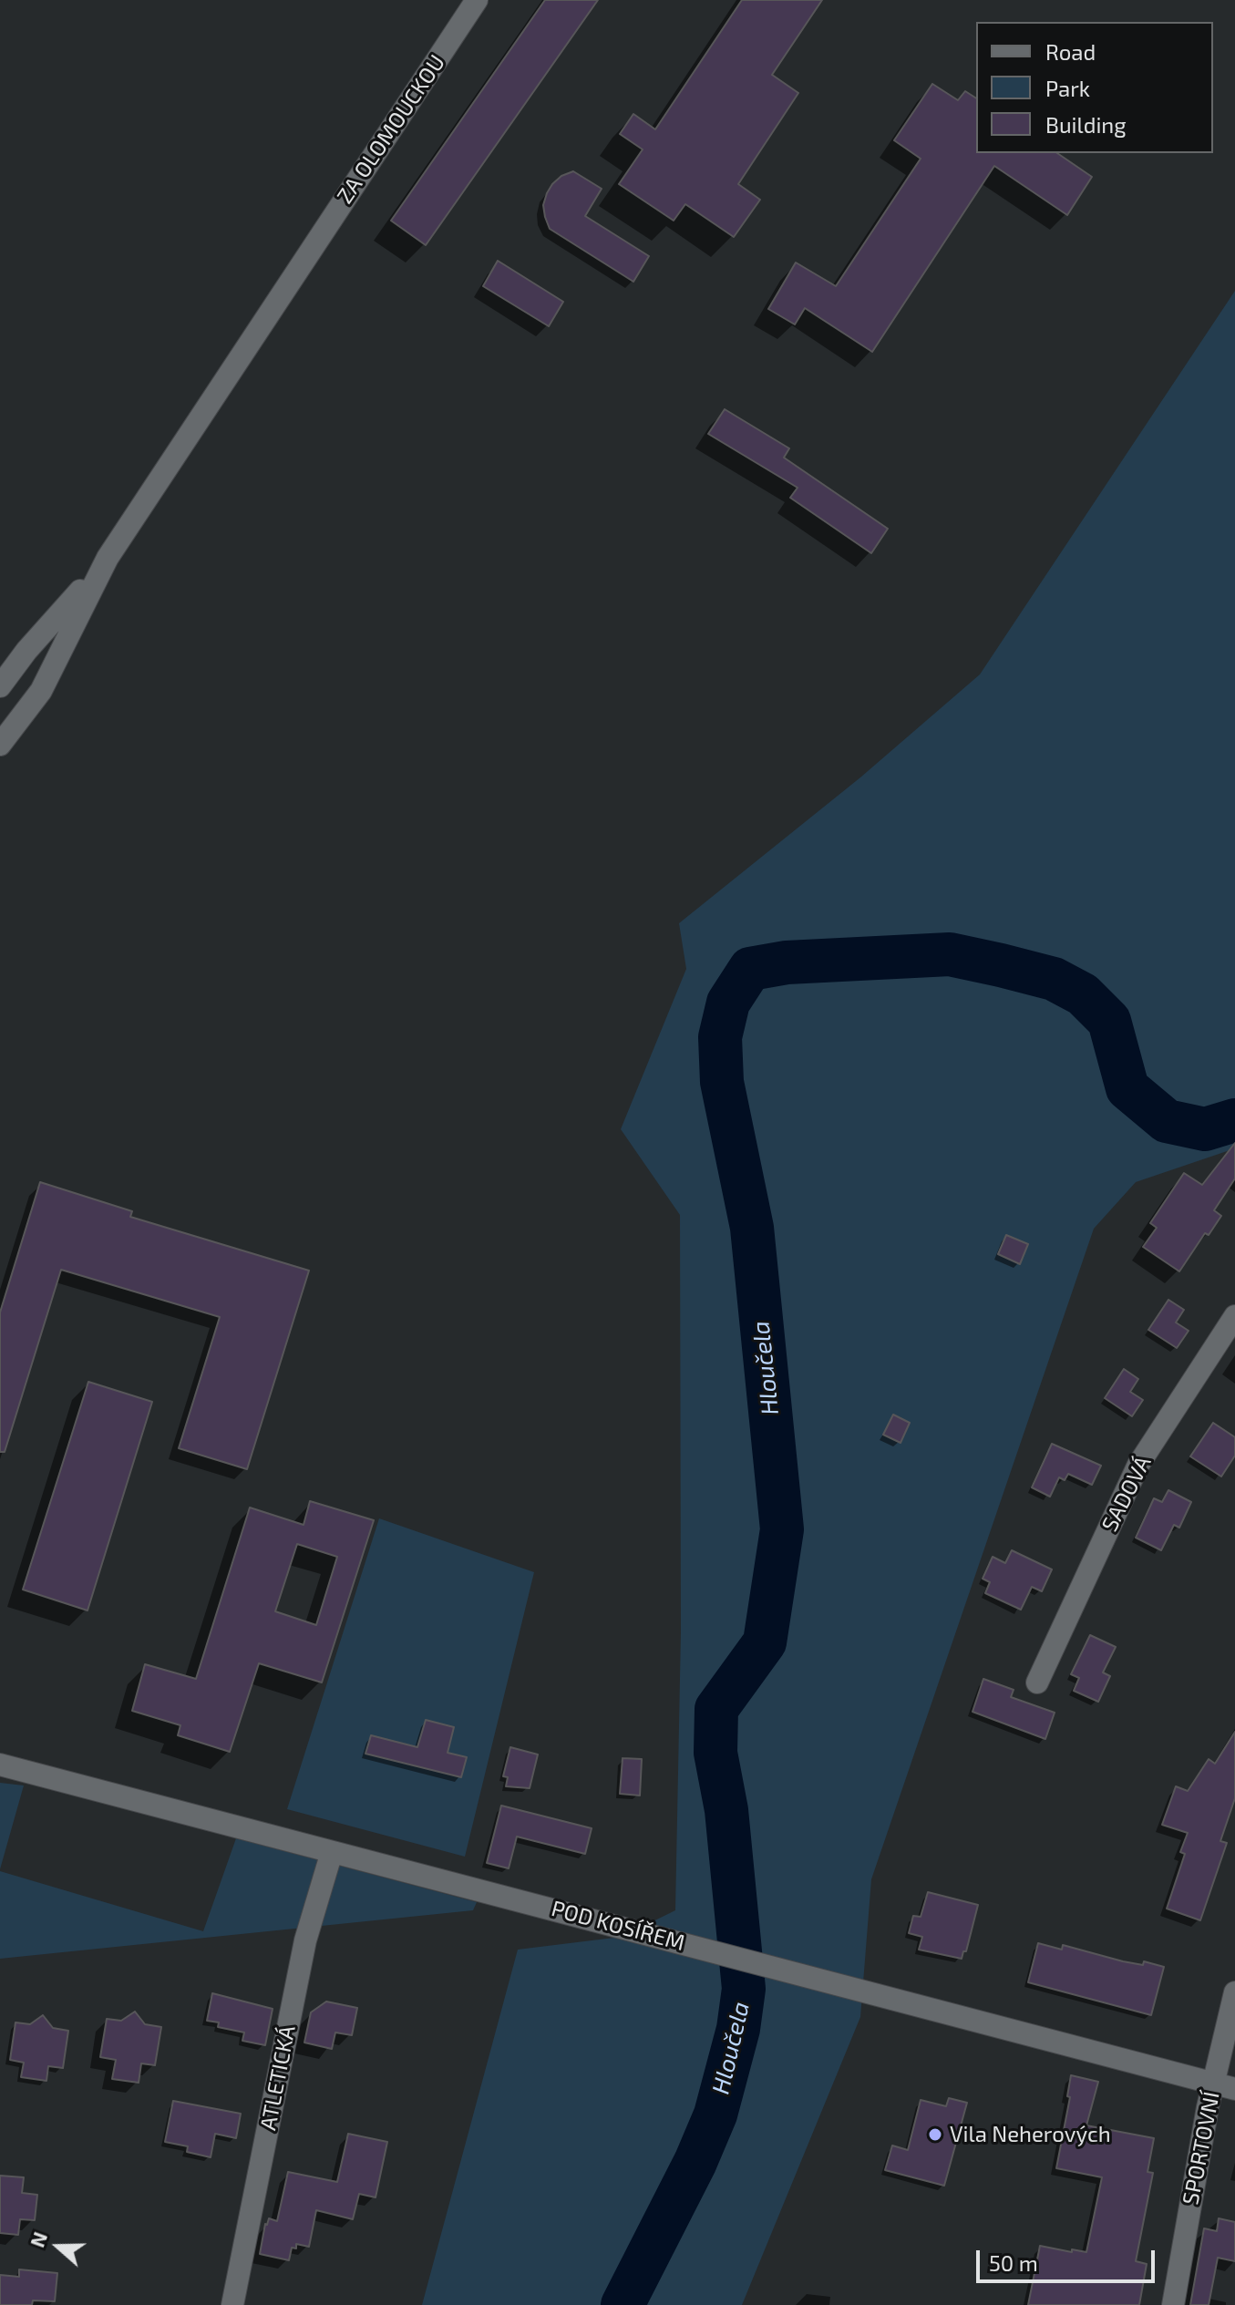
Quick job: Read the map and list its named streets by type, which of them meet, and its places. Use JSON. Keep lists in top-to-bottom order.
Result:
{
  "streets": {
    "street": [
      "ZA OLOMOUCKOU",
      "SADOVÁ",
      "POD KOSÍŘEM",
      "ATLETICKÁ",
      "SPORTOVNÍ"
    ]
  },
  "crossings": [
    ["POD KOSÍŘEM", "ATLETICKÁ"],
    ["POD KOSÍŘEM", "SPORTOVNÍ"]
  ],
  "water": ["Hloučela"],
  "places": ["Vila Neherových"],
  "legend": ["Road", "Park", "Building"],
  "scale_bar": "50 m",
  "north": "left"
}
